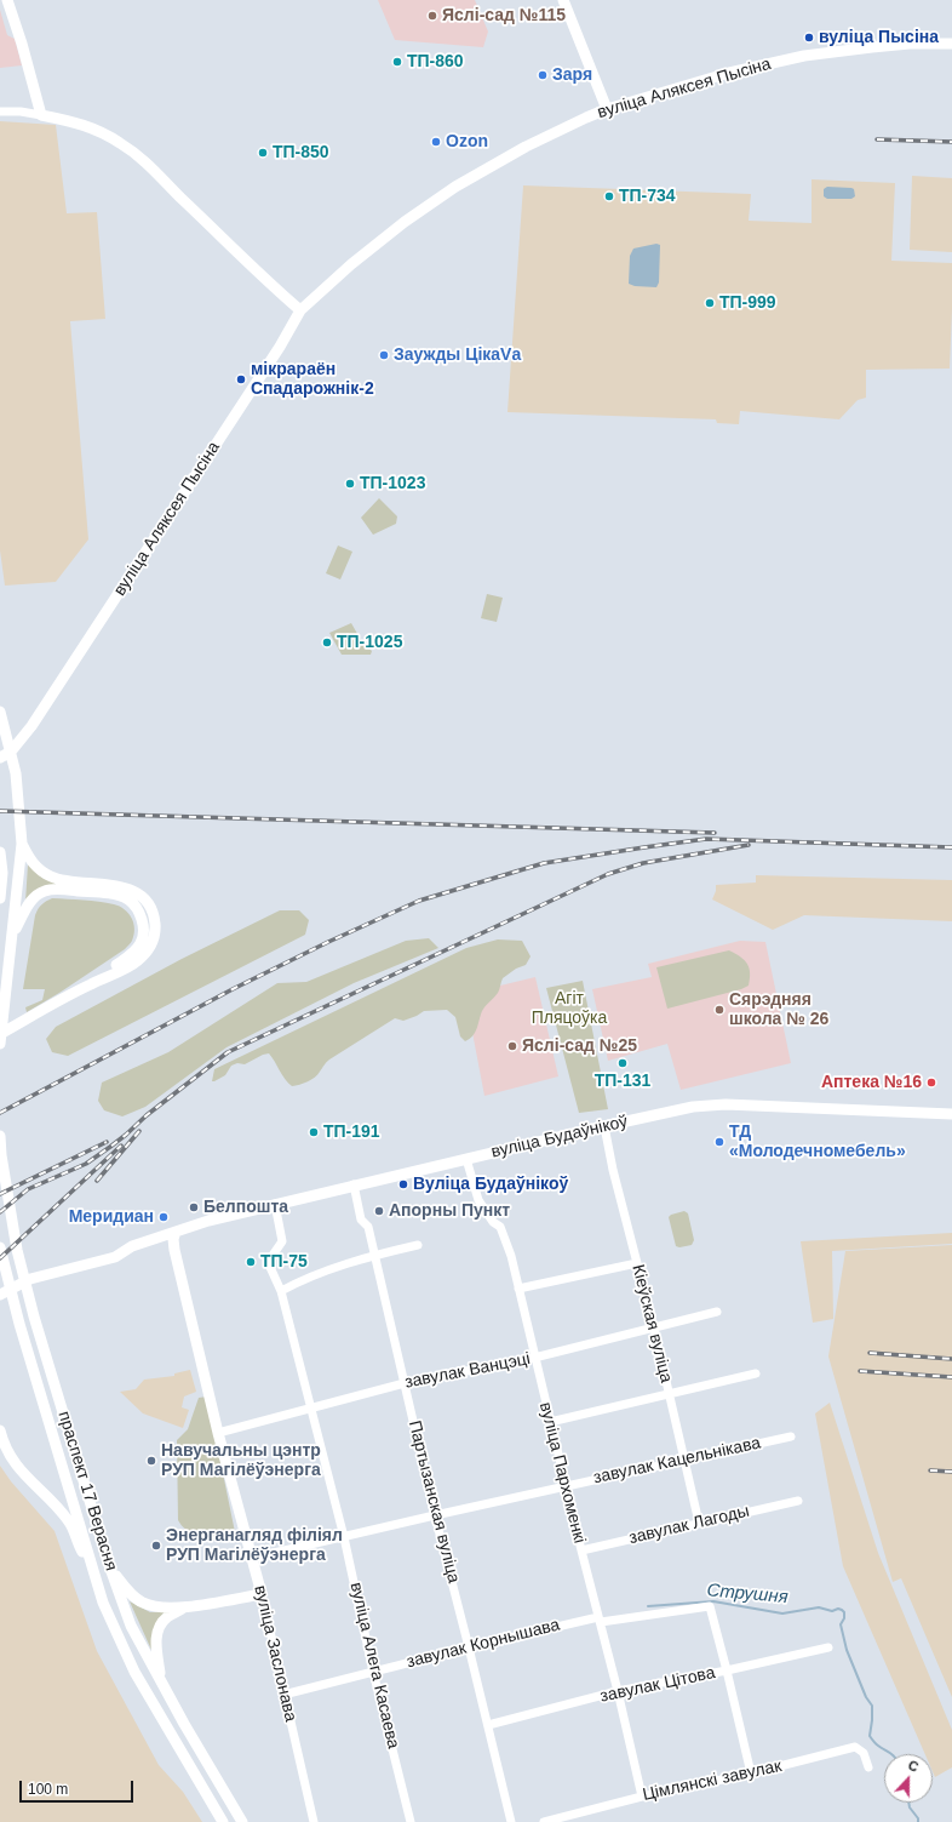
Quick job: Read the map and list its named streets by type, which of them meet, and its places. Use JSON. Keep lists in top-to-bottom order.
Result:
{
  "streets": {
    "main road": [
      "вуліца Аляксея Пысіна",
      "вуліца Будаўнікоў",
      "праспект 17 Верасня",
      "вуліца Заслонава"
    ],
    "street": [
      "Кіеўская вуліца",
      "завулак Ванцэці",
      "завулак Кацельнікава",
      "вуліца Пархоменкі",
      "Партызанская вуліца",
      "завулак Лагоды",
      "завулак Корнышава",
      "вуліца Алега Касаева",
      "завулак Цітова",
      "Цімлянскі завулак"
    ]
  },
  "crossings": [
    ["вуліца Будаўнікоў", "Кіеўская вуліца"],
    ["вуліца Будаўнікоў", "вуліца Пархоменкі"],
    ["вуліца Будаўнікоў", "Партызанская вуліца"],
    ["вуліца Будаўнікоў", "вуліца Заслонава"],
    ["вуліца Будаўнікоў", "вуліца Алега Касаева"],
    ["Кіеўская вуліца", "завулак Ванцэці"],
    ["Кіеўская вуліца", "завулак Кацельнікава"],
    ["Кіеўская вуліца", "завулак Лагоды"],
    ["завулак Ванцэці", "вуліца Пархоменкі"],
    ["завулак Ванцэці", "Партызанская вуліца"],
    ["завулак Ванцэці", "вуліца Заслонава"],
    ["завулак Ванцэці", "вуліца Алега Касаева"],
    ["завулак Кацельнікава", "вуліца Пархоменкі"],
    ["завулак Кацельнікава", "Партызанская вуліца"],
    ["завулак Кацельнікава", "вуліца Заслонава"],
    ["завулак Кацельнікава", "вуліца Алега Касаева"],
    ["вуліца Пархоменкі", "завулак Лагоды"],
    ["вуліца Пархоменкі", "завулак Корнышава"],
    ["вуліца Пархоменкі", "завулак Цітова"],
    ["вуліца Пархоменкі", "Цімлянскі завулак"],
    ["Партызанская вуліца", "завулак Корнышава"],
    ["Партызанская вуліца", "завулак Цітова"],
    ["завулак Корнышава", "вуліца Заслонава"],
    ["завулак Корнышава", "вуліца Алега Касаева"],
    ["завулак Корнышава", "завулак Цітова"]
  ],
  "water": ["Струшня"],
  "parks": ["Агіт Пляцоўка"],
  "places": [
    "Яслі-сад №115",
    "вуліца Пысіна",
    "ТП-860",
    "Заря",
    "Ozon",
    "ТП-850",
    "ТП-734",
    "ТП-999",
    "Заужды ЦікаVа",
    "мікрараён Спадарожнік-2",
    "ТП-1023",
    "ТП-1025",
    "Сярэдняя школа № 26",
    "Яслі-сад №25",
    "ТП-131",
    "Аптека №16",
    "ТП-191",
    "ТД «Молодечномебель»",
    "Вуліца Будаўнікоў",
    "Белпошта",
    "Апорны Пункт",
    "Меридиан",
    "ТП-75",
    "Навучальны цэнтр РУП Магілёўэнерга",
    "Энерганагляд філіял РУП Магілёўэнерга"
  ],
  "scale_bar": "100 m",
  "north": "top"
}
